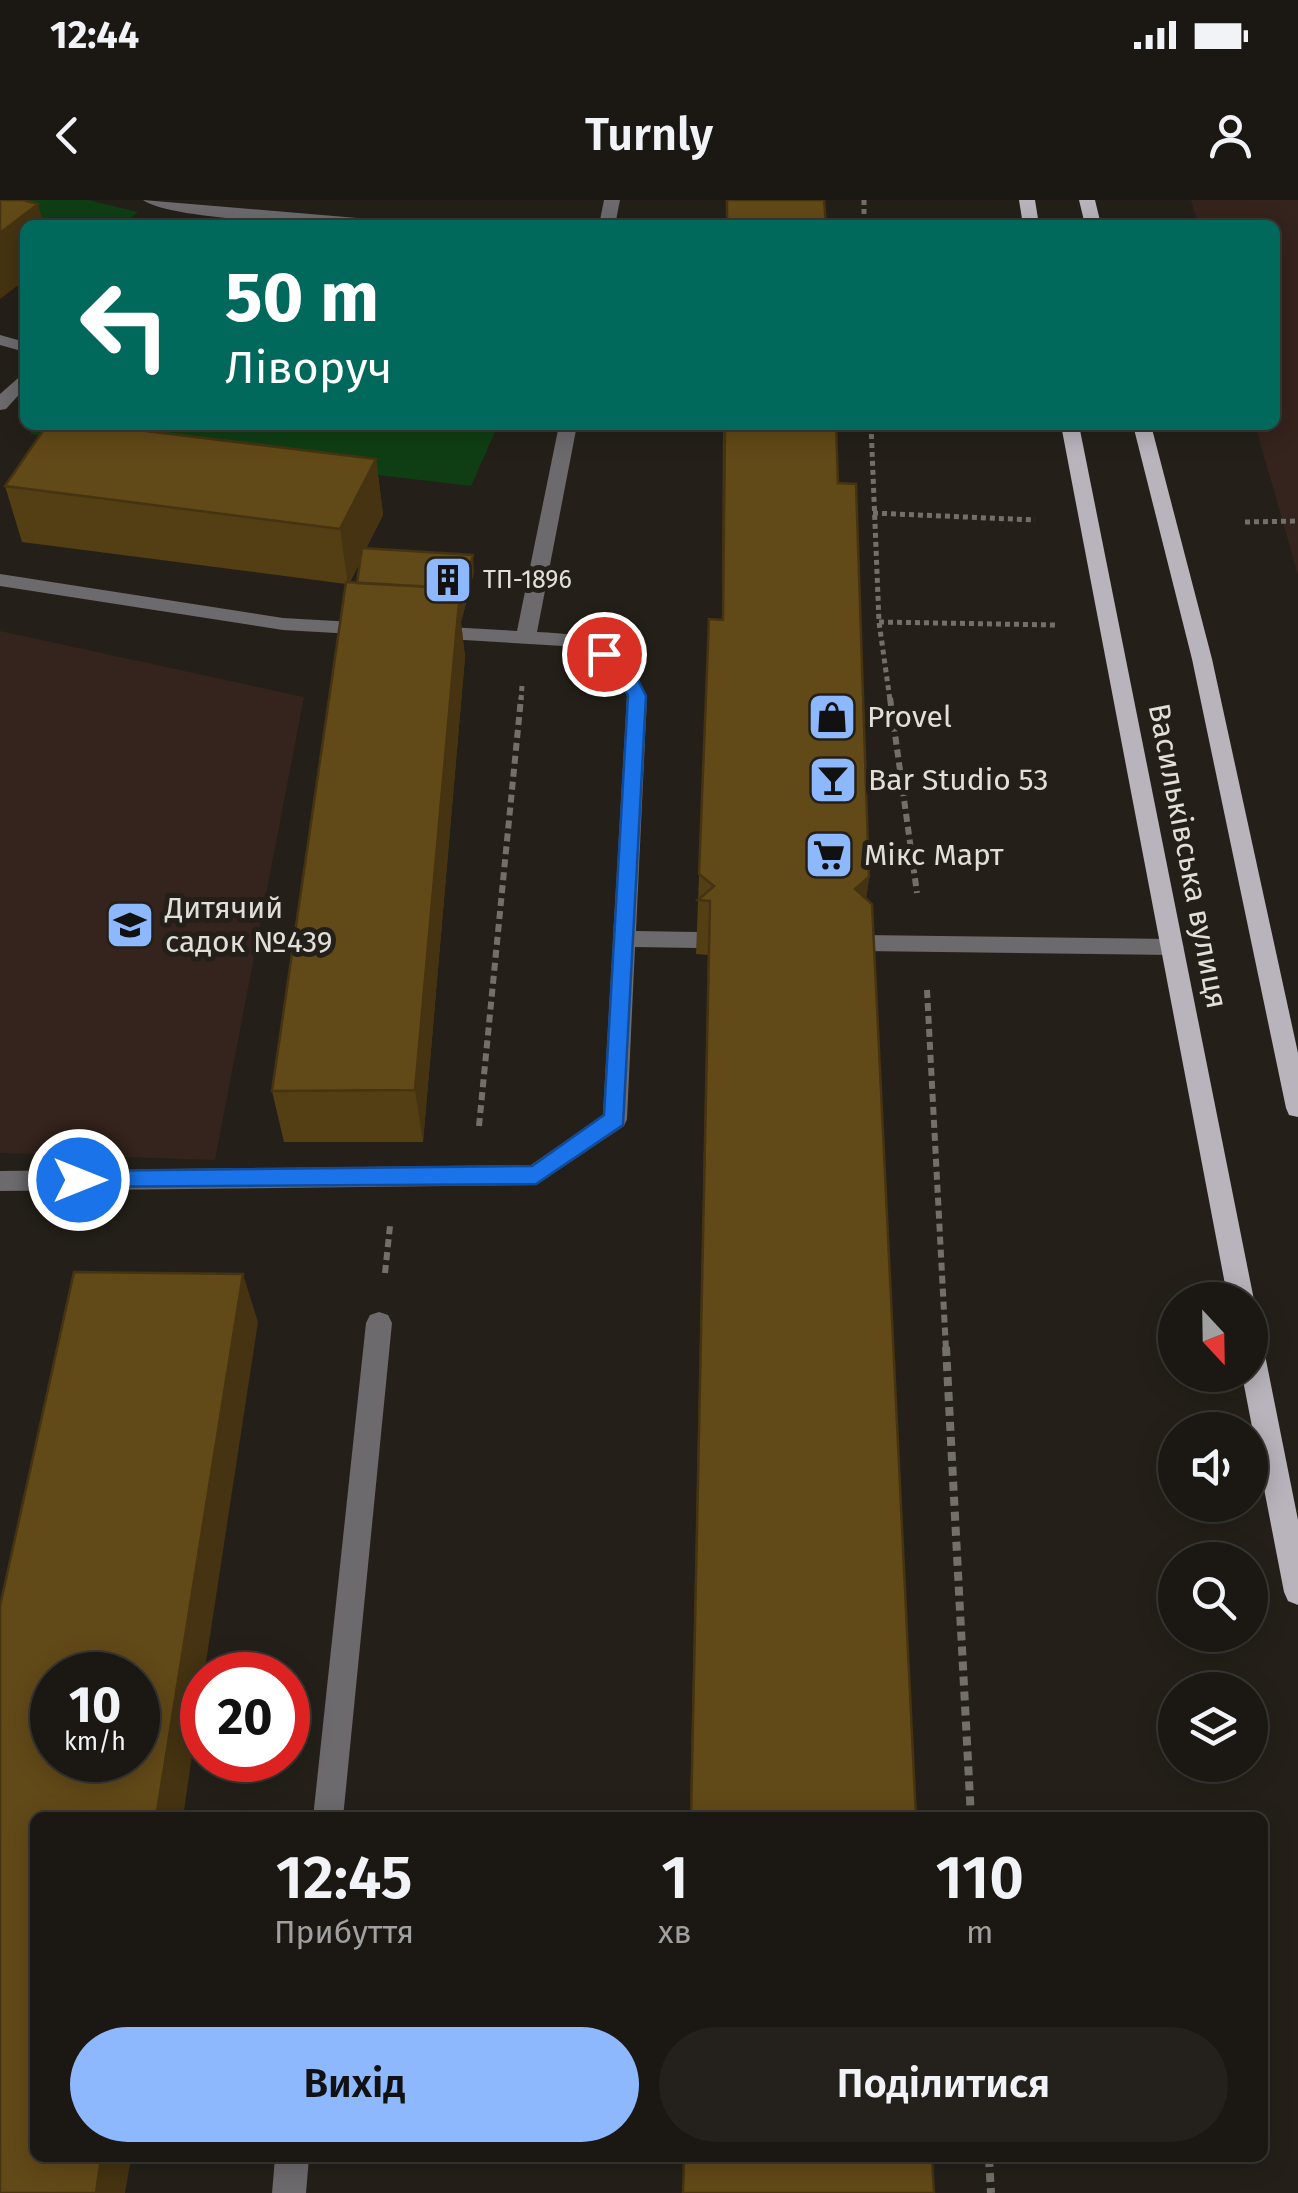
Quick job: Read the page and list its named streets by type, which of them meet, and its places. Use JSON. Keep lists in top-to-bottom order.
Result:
{
  "streets": {
    "main road": ["Васильківська вулиця"]
  },
  "places": {
    "building": ["ТП-1896"],
    "shop": ["Provel"],
    "bar": ["Bar Studio 53"],
    "supermarket": ["Мікс Март"],
    "school or university": ["Дитячий садок №439"]
  },
  "north": "bottom",
  "page": {
    "status": "12:44",
    "header": "Turnly",
    "turn": ["50 m", "Ліворуч"],
    "speed": "10 km/h",
    "limit": "20",
    "eta": [
      "12:45",
      "Прибуття",
      "1",
      "хв",
      "110",
      "m"
    ],
    "buttons": ["Вихід", "Поділитися"]
  }
}
